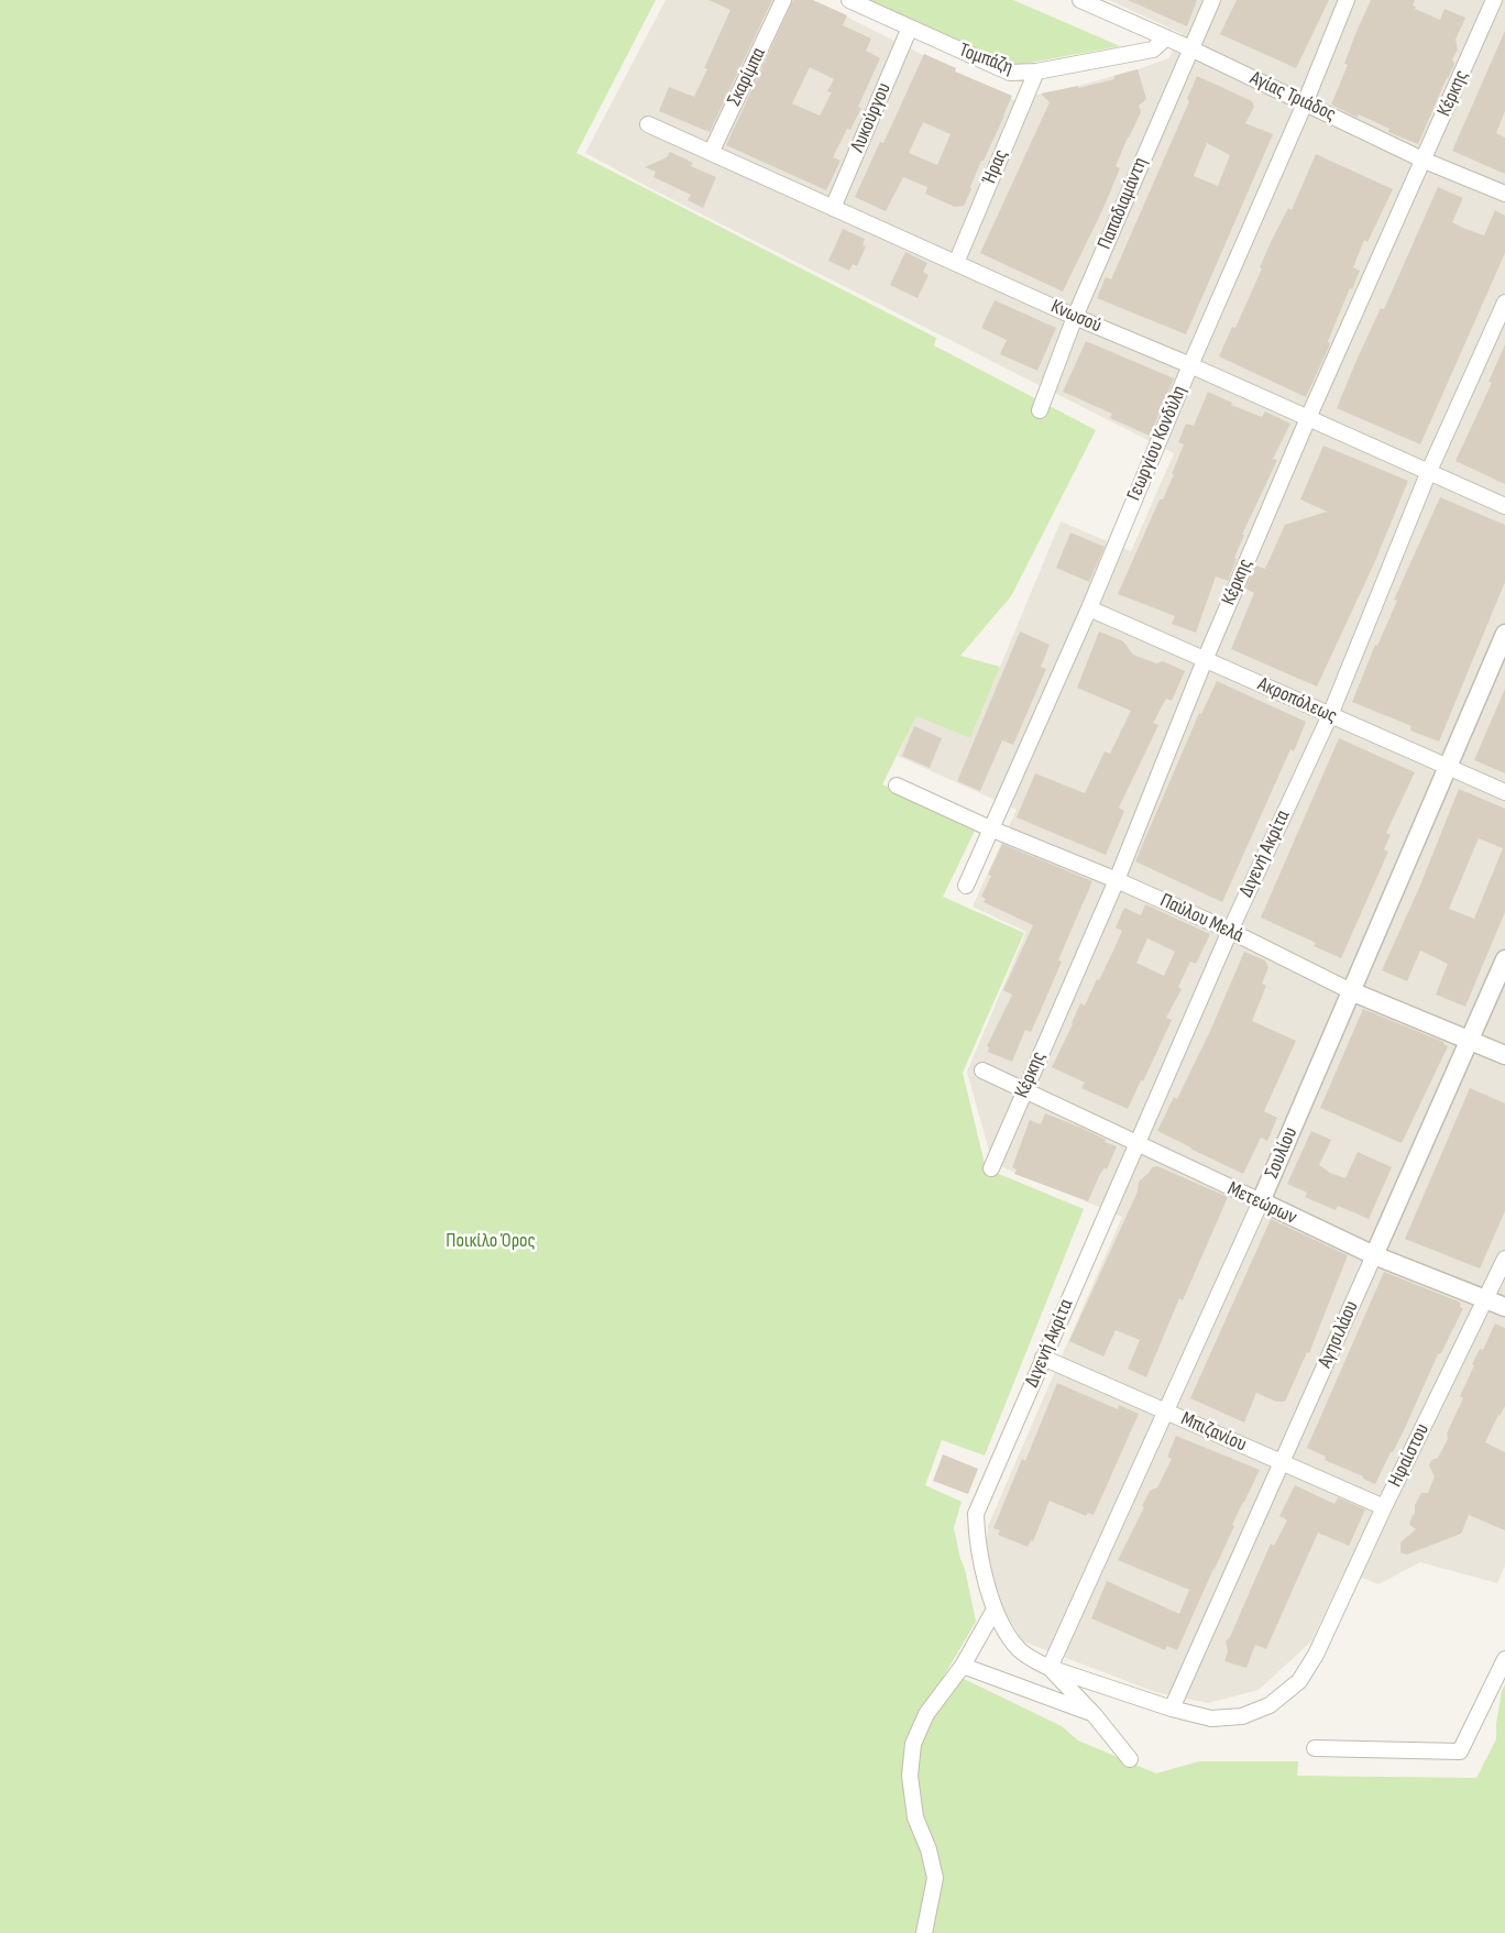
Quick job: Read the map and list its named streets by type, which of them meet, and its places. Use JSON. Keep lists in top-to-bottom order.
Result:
{
  "streets": {
    "street": [
      "Τομπάζη",
      "Σκαρίμπα",
      "Κέρκης",
      "Αγίας Τριάδος",
      "Λυκούργου",
      "Ήρας",
      "Παπαδιαμάντη",
      "Κνωσού",
      "Γεωργίου Κονδύλη",
      "Ακροπόλεως",
      "Διγενή Ακρίτα",
      "Παύλου Μελά",
      "Σουλίου",
      "Μετεώρων",
      "Αγησιλάου",
      "Μπιζανίου",
      "Ηφαίστου"
    ]
  },
  "crossings": [
    ["Τομπάζη", "Αγίας Τριάδος"],
    ["Τομπάζη", "Λυκούργου"],
    ["Τομπάζη", "Ήρας"],
    ["Σκαρίμπα", "Κνωσού"],
    ["Κέρκης", "Αγίας Τριάδος"],
    ["Κέρκης", "Κνωσού"],
    ["Κέρκης", "Ακροπόλεως"],
    ["Κέρκης", "Παύλου Μελά"],
    ["Κέρκης", "Μετεώρων"],
    ["Αγίας Τριάδος", "Παπαδιαμάντη"],
    ["Αγίας Τριάδος", "Γεωργίου Κονδύλη"],
    ["Λυκούργου", "Κνωσού"],
    ["Ήρας", "Κνωσού"],
    ["Παπαδιαμάντη", "Κνωσού"],
    ["Κνωσού", "Γεωργίου Κονδύλη"],
    ["Κνωσού", "Διγενή Ακρίτα"],
    ["Γεωργίου Κονδύλη", "Ακροπόλεως"],
    ["Γεωργίου Κονδύλη", "Παύλου Μελά"],
    ["Ακροπόλεως", "Διγενή Ακρίτα"],
    ["Ακροπόλεως", "Σουλίου"],
    ["Διγενή Ακρίτα", "Παύλου Μελά"],
    ["Διγενή Ακρίτα", "Μετεώρων"],
    ["Διγενή Ακρίτα", "Μπιζανίου"],
    ["Παύλου Μελά", "Σουλίου"],
    ["Παύλου Μελά", "Αγησιλάου"],
    ["Σουλίου", "Μετεώρων"],
    ["Σουλίου", "Μπιζανίου"],
    ["Σουλίου", "Ηφαίστου"],
    ["Μετεώρων", "Αγησιλάου"],
    ["Μετεώρων", "Ηφαίστου"],
    ["Αγησιλάου", "Μπιζανίου"],
    ["Αγησιλάου", "Ηφαίστου"],
    ["Μπιζανίου", "Ηφαίστου"]
  ],
  "parks": ["Ποικίλο Όρος"]
}
